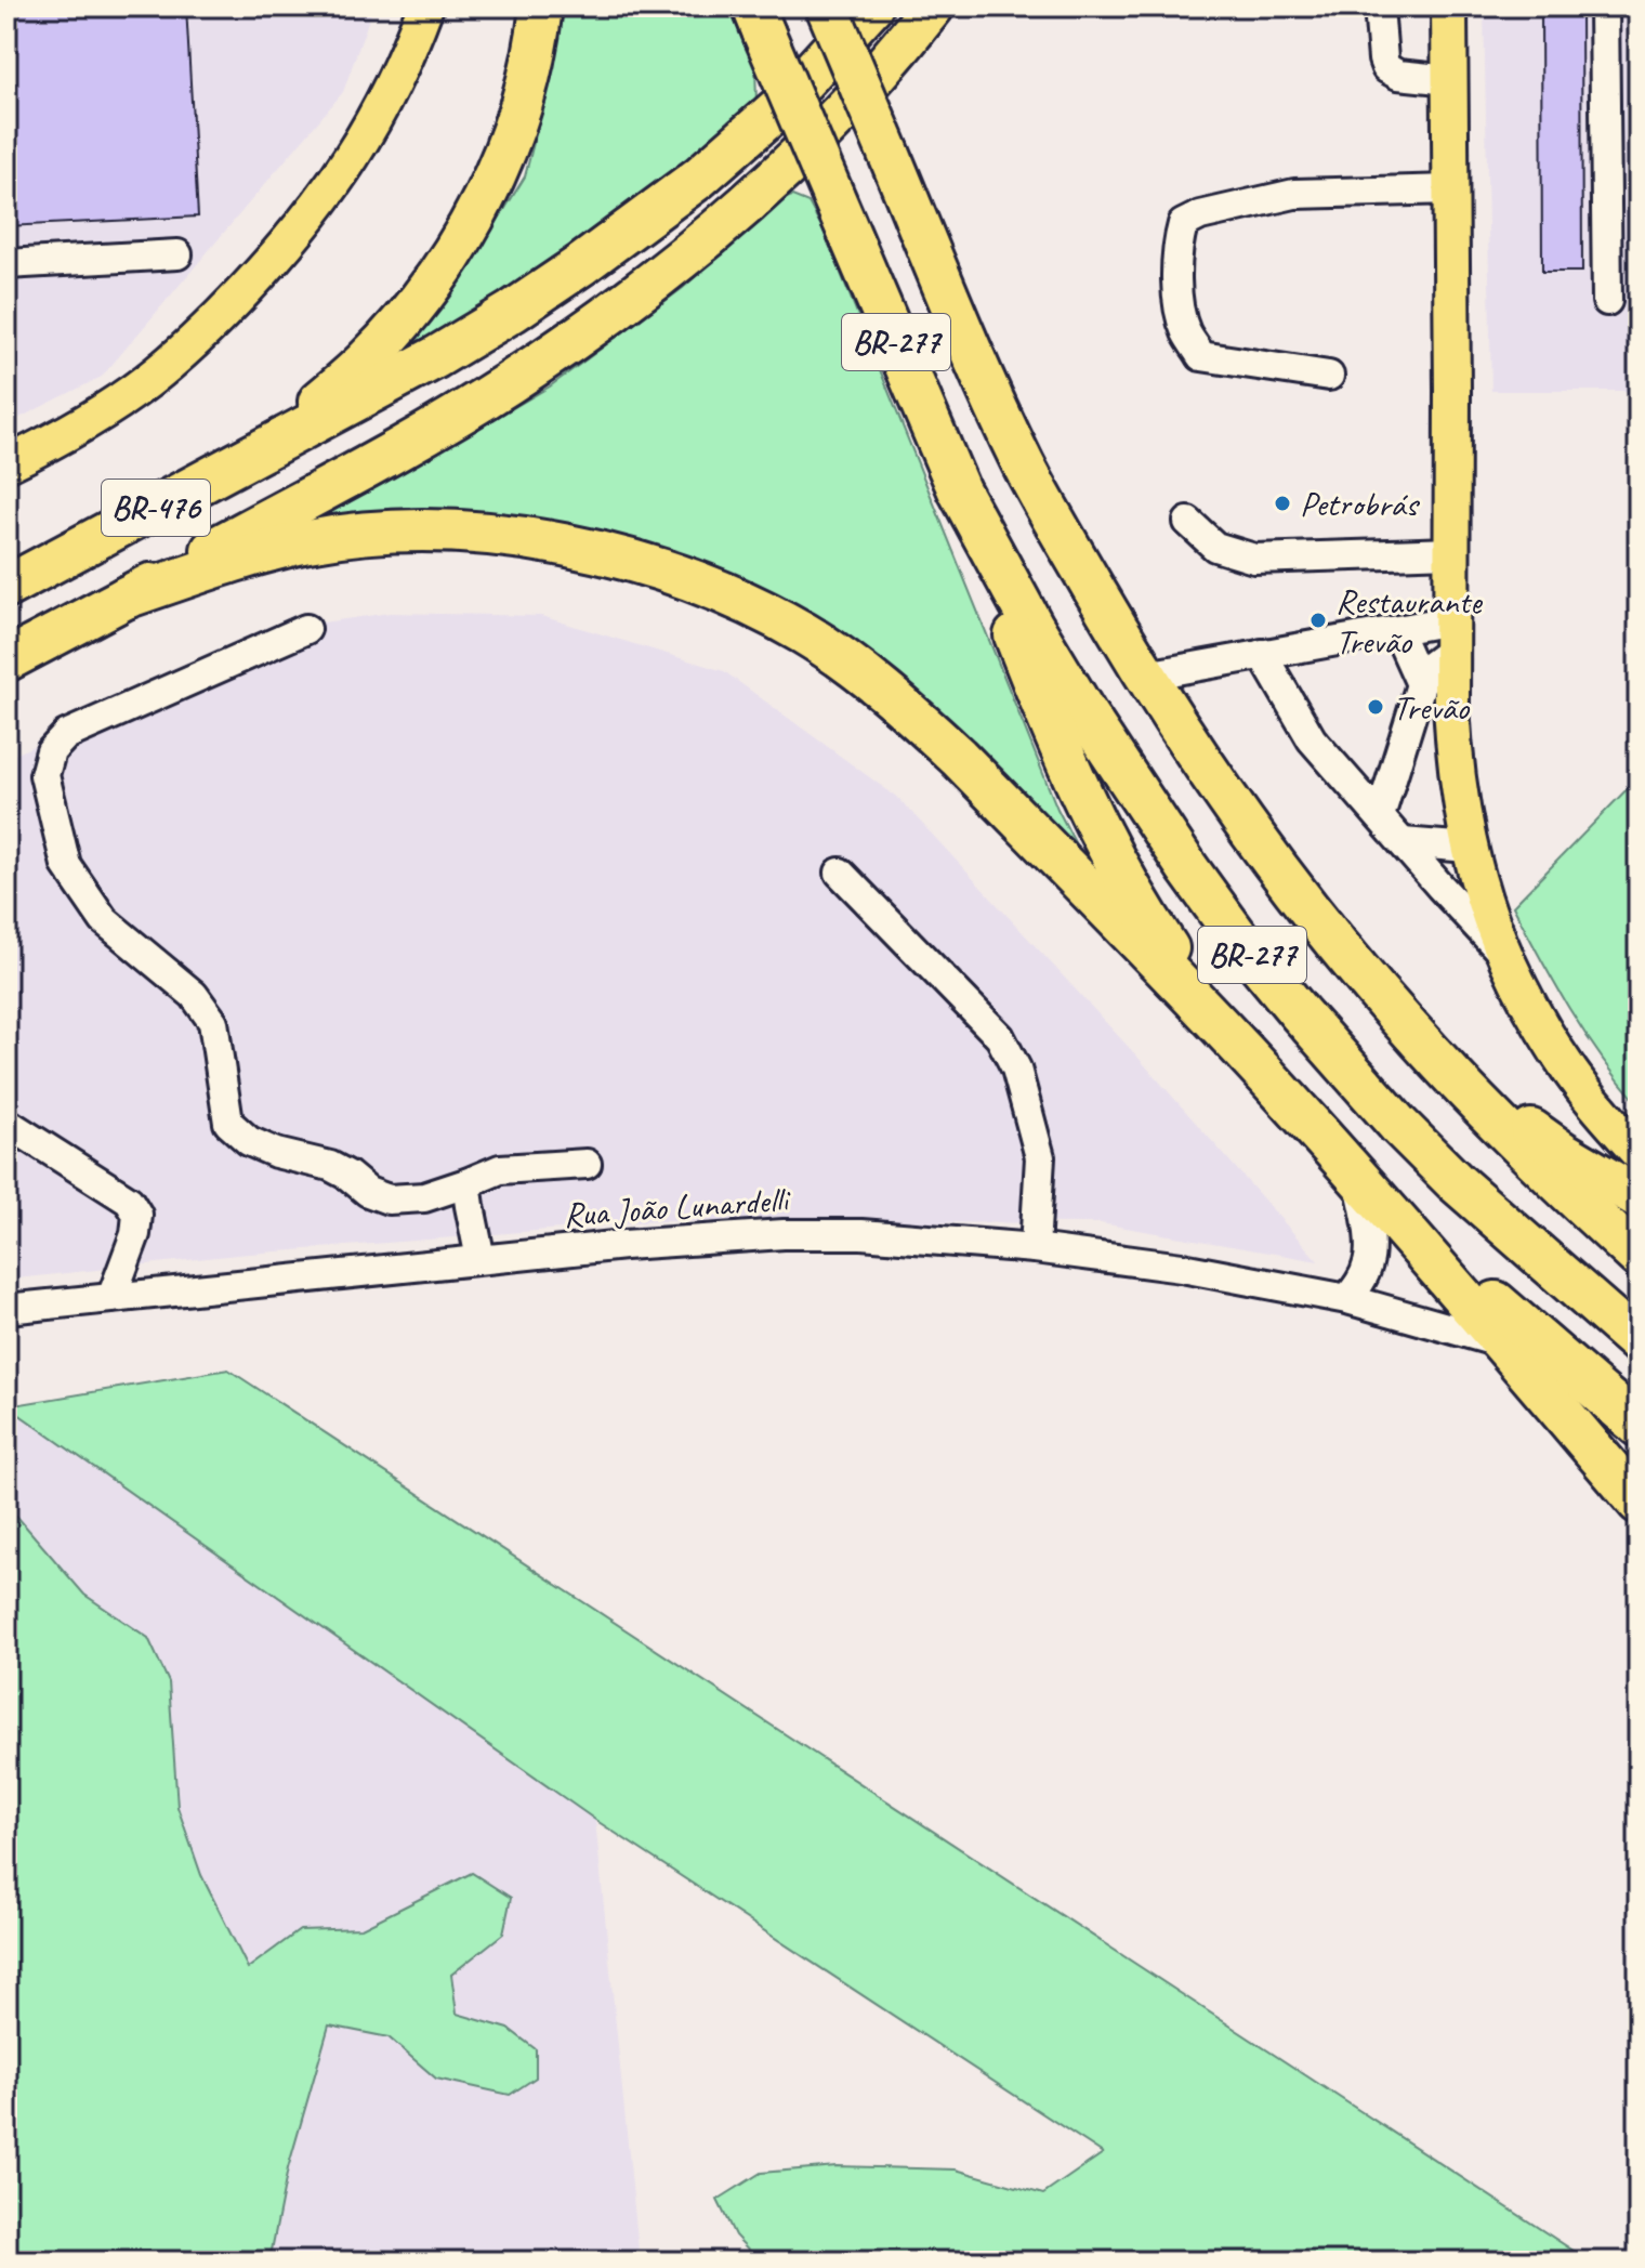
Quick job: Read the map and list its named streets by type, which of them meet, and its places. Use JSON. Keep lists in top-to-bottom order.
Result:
{
  "streets": {
    "highway": ["BR-277", "BR-476"],
    "street": ["Rua João Lunardelli"]
  },
  "places": ["Petrobrás", "Restaurante Trevão", "Trevão"]
}
